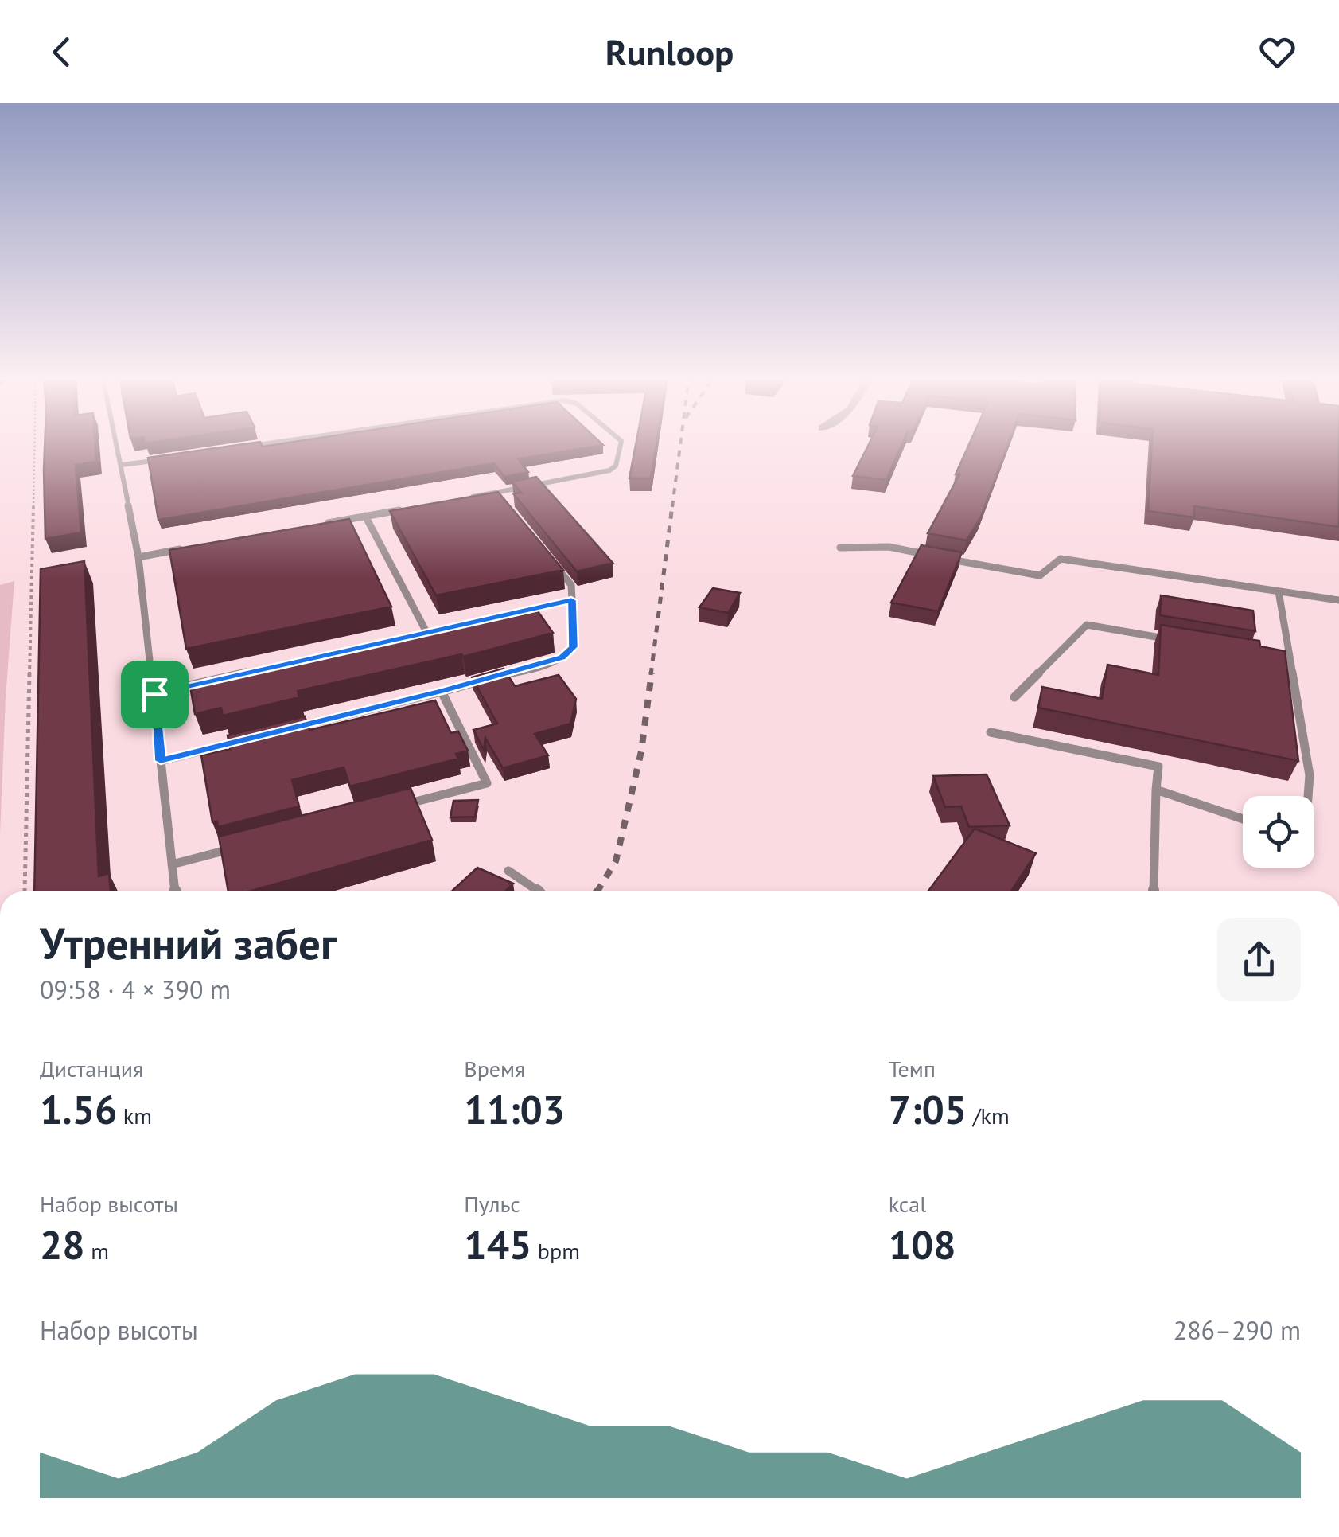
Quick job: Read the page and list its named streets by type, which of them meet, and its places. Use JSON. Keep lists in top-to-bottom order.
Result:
{
  "page": {
    "header": "Runloop",
    "heading": ["Утренний забег", "09:58 · 4 × 390 m"],
    "stats": [
      ["Дистанция", "1.56 km"],
      ["Время", "11:03"],
      ["Темп", "7:05 /km"],
      ["Набор высоты", "28 m"],
      ["Пульс", "145 bpm"],
      ["kcal", "108"]
    ],
    "chart": ["Набор высоты", "286–290 m"]
  }
}
